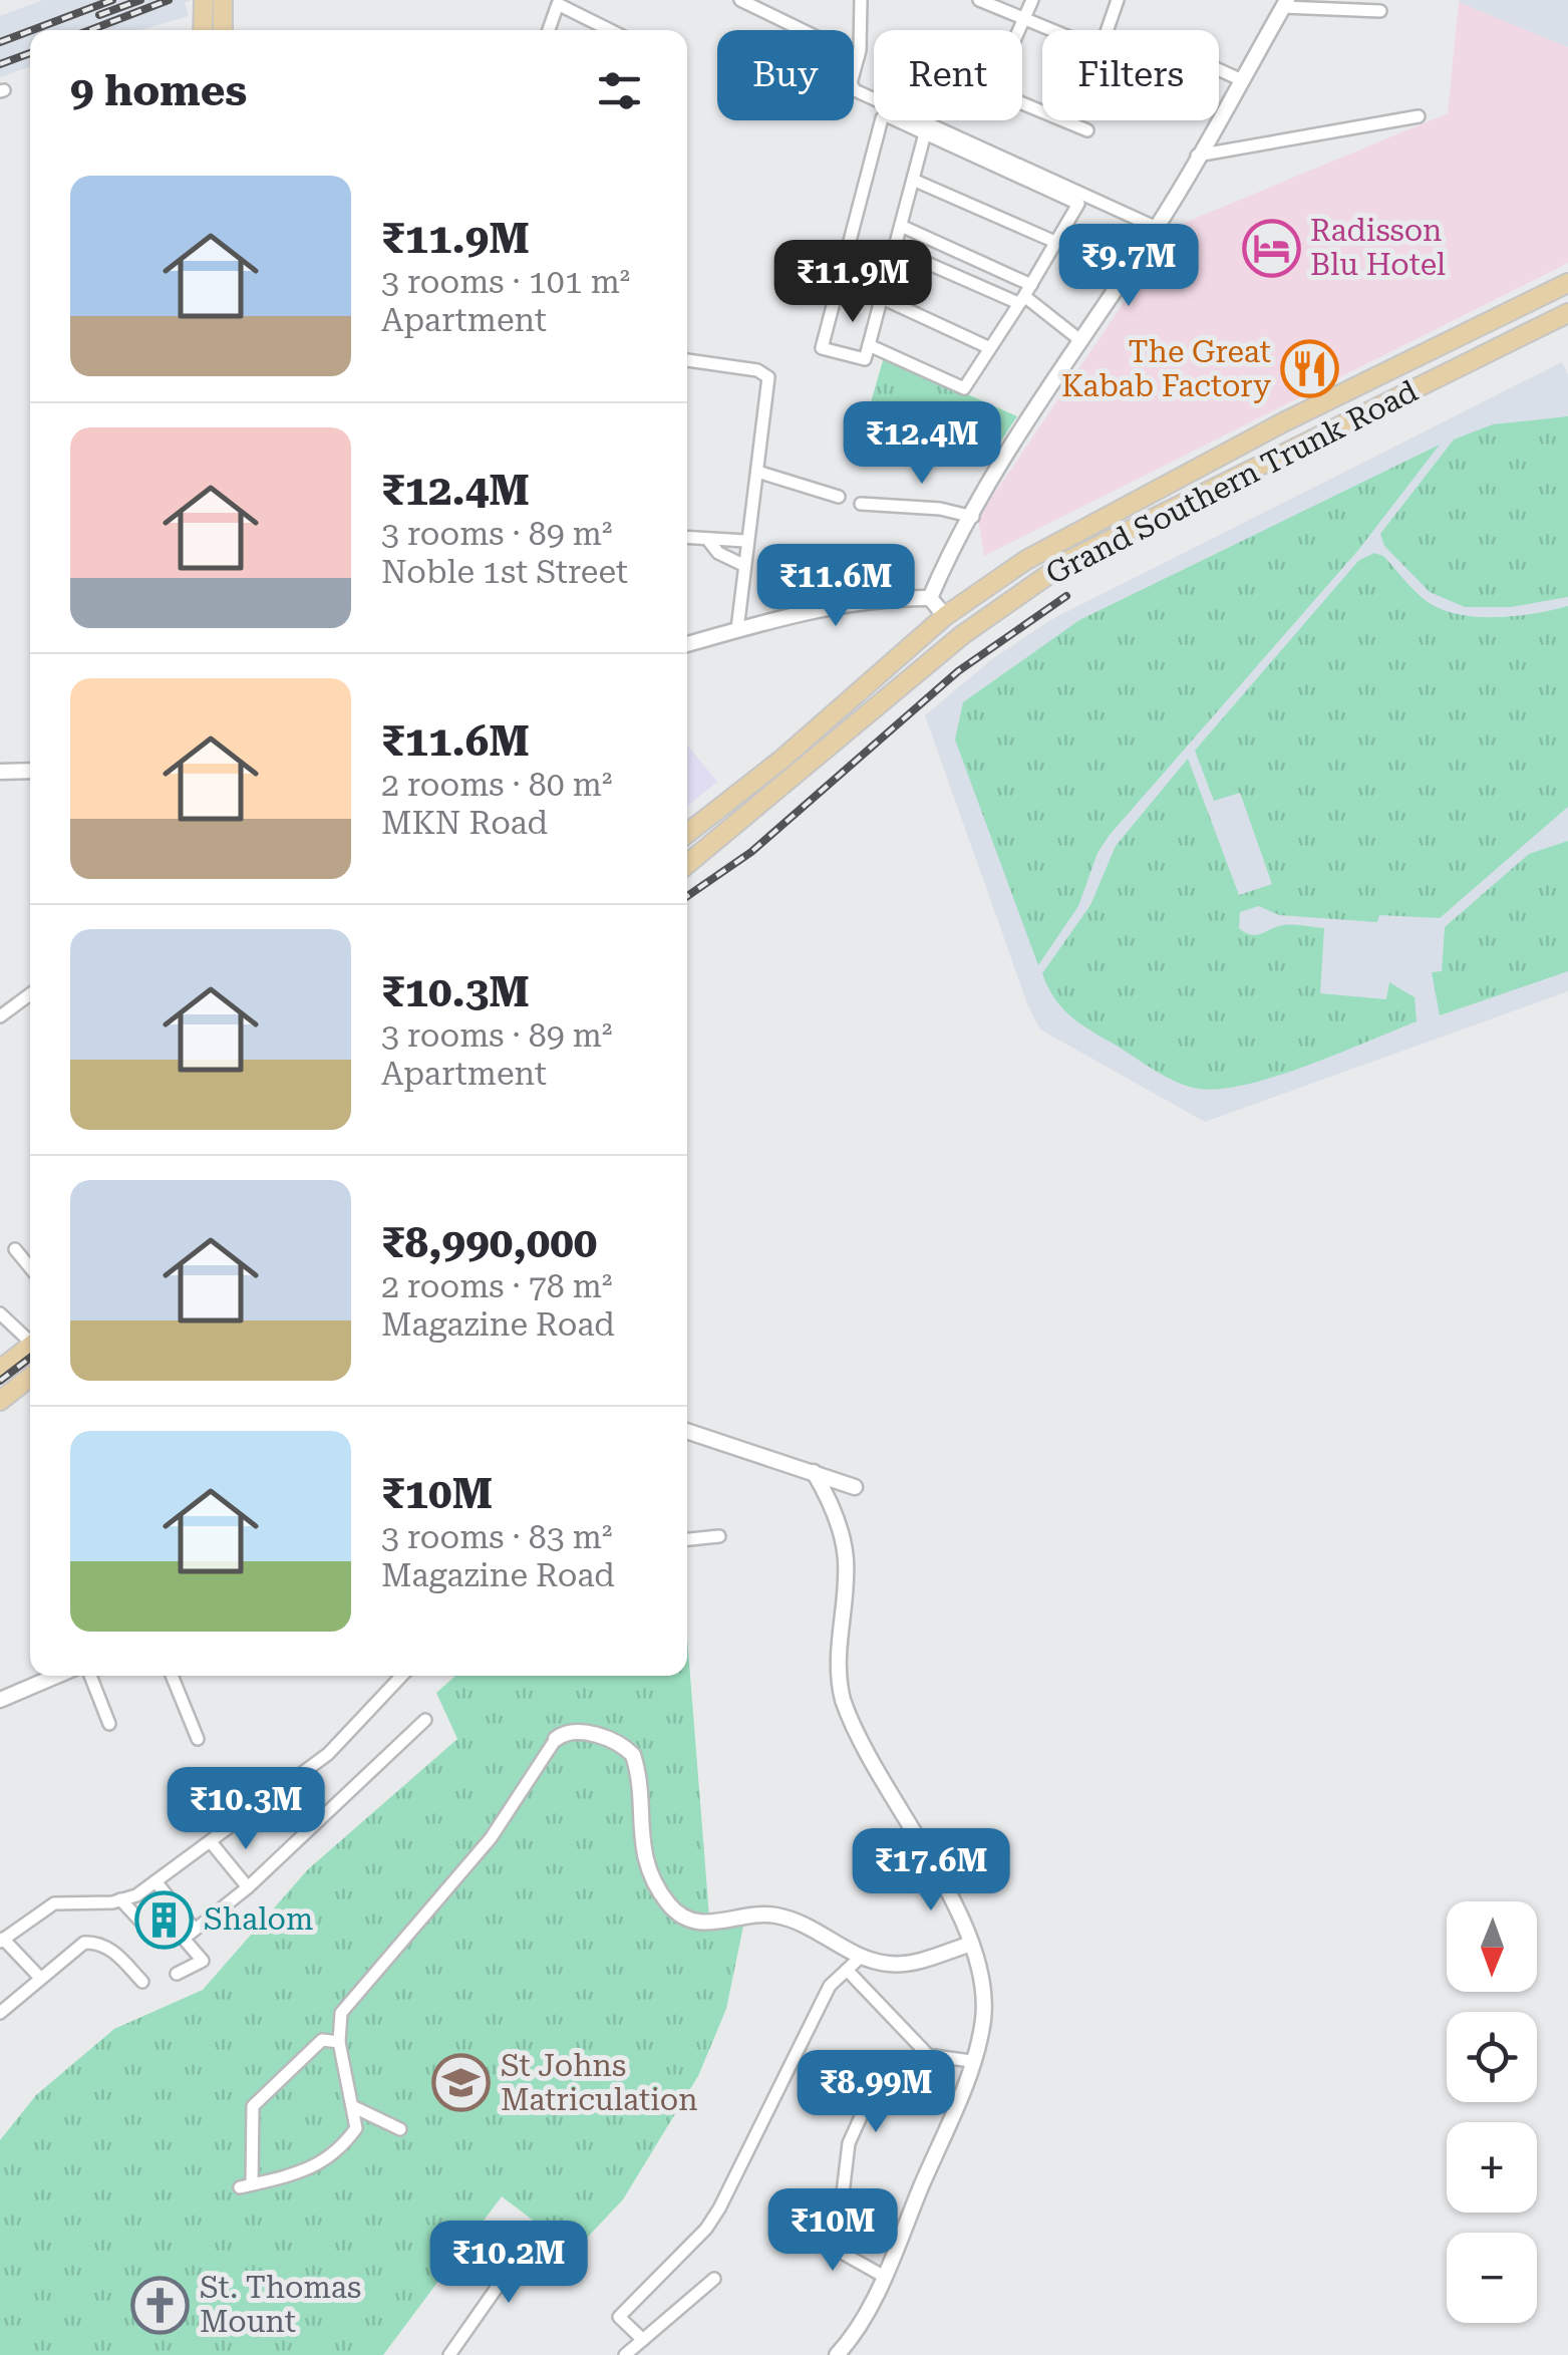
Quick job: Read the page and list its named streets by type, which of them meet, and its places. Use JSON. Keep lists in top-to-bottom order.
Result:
{
  "streets": {
    "main road": ["Grand Southern Trunk Road"]
  },
  "places": {
    "hotel": ["Radisson Blu Hotel"],
    "restaurant": ["The Great Kabab Factory"],
    "building": ["Shalom"],
    "school or university": ["St Johns Matriculation"],
    "church": ["St. Thomas Mount"]
  },
  "north": "bottom",
  "page": {
    "chip": ["Buy", "Rent", "Filters"],
    "heading": "9 homes",
    "list": [
      {
        "name": "₹11.9M",
        "note": "3 rooms · 101 m² · Apartment"
      },
      {
        "name": "₹12.4M",
        "note": "3 rooms · 89 m² · Noble 1st Street"
      },
      {
        "name": "₹11.6M",
        "note": "2 rooms · 80 m² · MKN Road"
      },
      {
        "name": "₹10.3M",
        "note": "3 rooms · 89 m² · Apartment"
      },
      {
        "name": "₹8,990,000",
        "note": "2 rooms · 78 m² · Magazine Road"
      },
      {
        "name": "₹10M",
        "note": "3 rooms · 83 m² · Magazine Road"
      }
    ],
    "price": [
      "₹9.7M",
      "₹11.9M",
      "₹12.4M",
      "₹11.6M",
      "₹10.3M",
      "₹17.6M",
      "₹8.99M",
      "₹10M",
      "₹10.2M"
    ],
    "map_buttons": ["+", "−"]
  }
}
